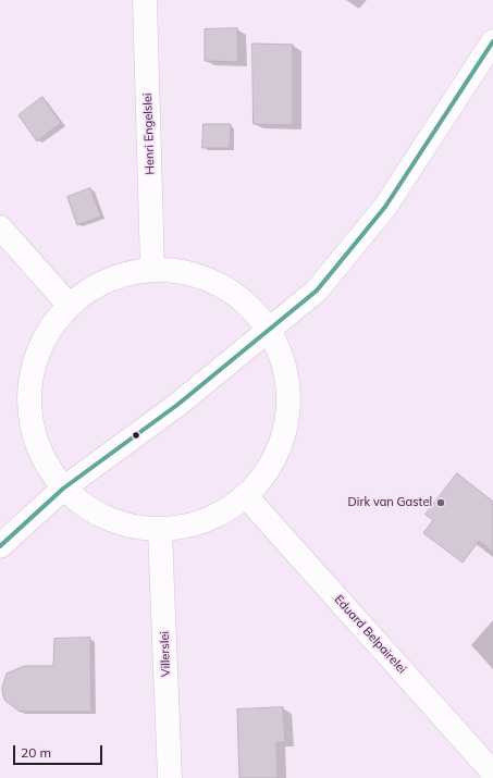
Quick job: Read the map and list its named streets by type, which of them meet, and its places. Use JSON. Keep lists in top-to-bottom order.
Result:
{
  "streets": {
    "street": ["Henri Engelslei", "Eduard Belpairelei", "Villerslei"]
  },
  "places": ["Dirk van Gastel"],
  "scale_bar": "20 m"
}
